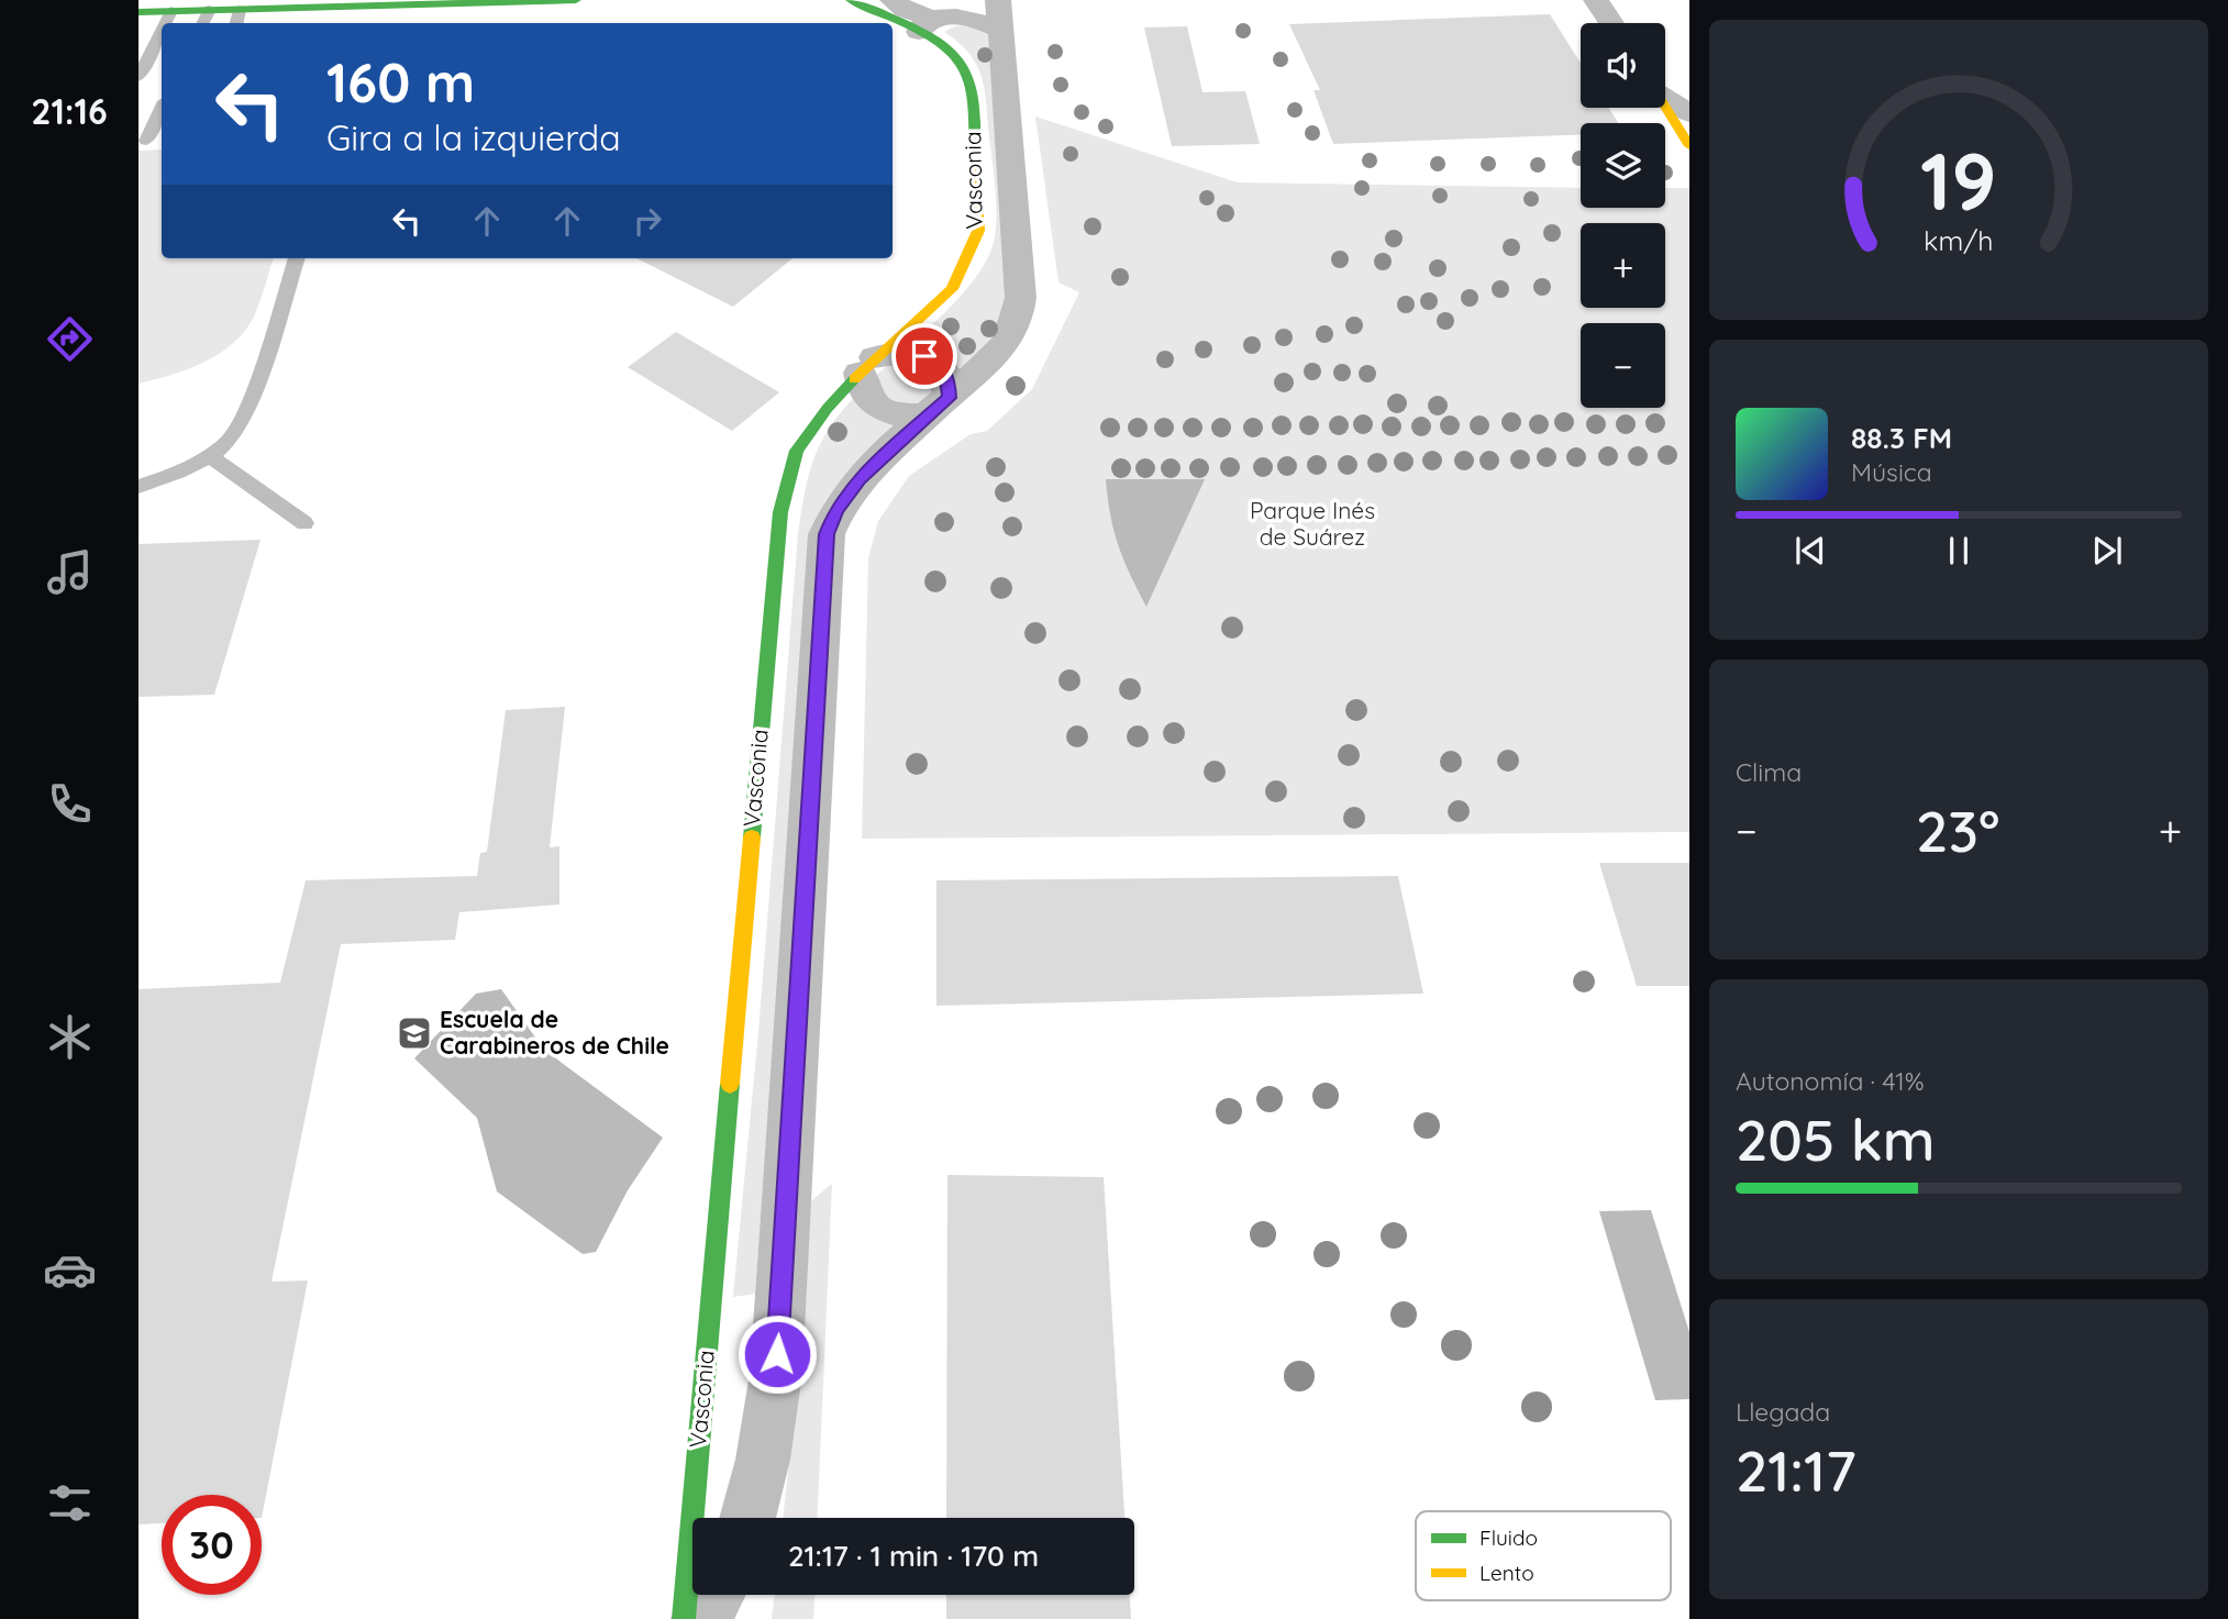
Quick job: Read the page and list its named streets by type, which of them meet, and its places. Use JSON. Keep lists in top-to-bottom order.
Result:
{
  "streets": {
    "street": ["Vasconia"]
  },
  "parks": ["Parque Inés de Suárez"],
  "places": {
    "school or university": ["Escuela de Carabineros de Chile"]
  },
  "legend": ["Fluido", "Lento"],
  "page": {
    "tabs": "21:16",
    "map_buttons": ["+", "−"],
    "turn": ["160 m", "Gira a la izquierda"],
    "song": ["88.3 FM", "Música"],
    "tile": [
      "Clima",
      ["Autonomía · 41%", "205 km"],
      ["Llegada", "21:17"]
    ],
    "heat": ["−", "23°", "+"],
    "limit": "30",
    "trip": "21:17 · 1 min · 170 m",
    "gauge": ["19", "km/h"]
  }
}
